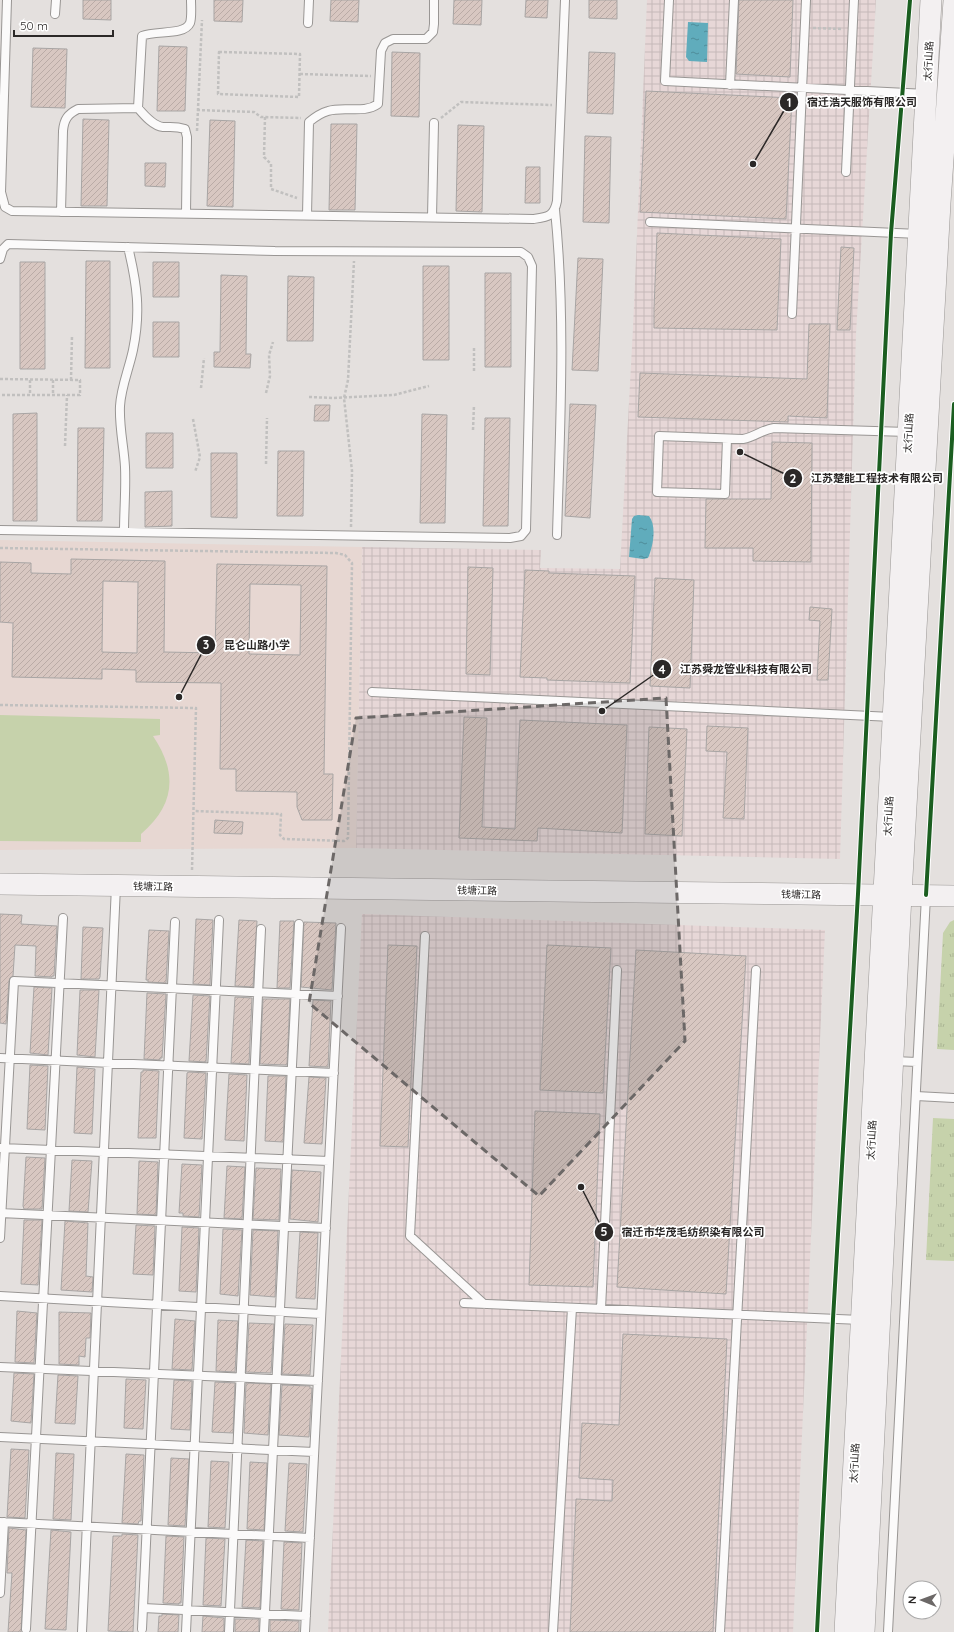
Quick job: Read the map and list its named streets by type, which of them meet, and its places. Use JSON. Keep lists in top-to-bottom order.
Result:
{
  "streets": {
    "street": ["太行山路", "钱塘江路"]
  },
  "crossings": [
    ["太行山路", "钱塘江路"]
  ],
  "places": [
    "宿迁浩天服饰有限公司",
    "江苏楚能工程技术有限公司",
    "昆仑山路小学",
    "江苏舜龙管业科技有限公司",
    "宿迁市华茂毛纺织染有限公司"
  ],
  "scale_bar": "50 m",
  "north": "left"
}
